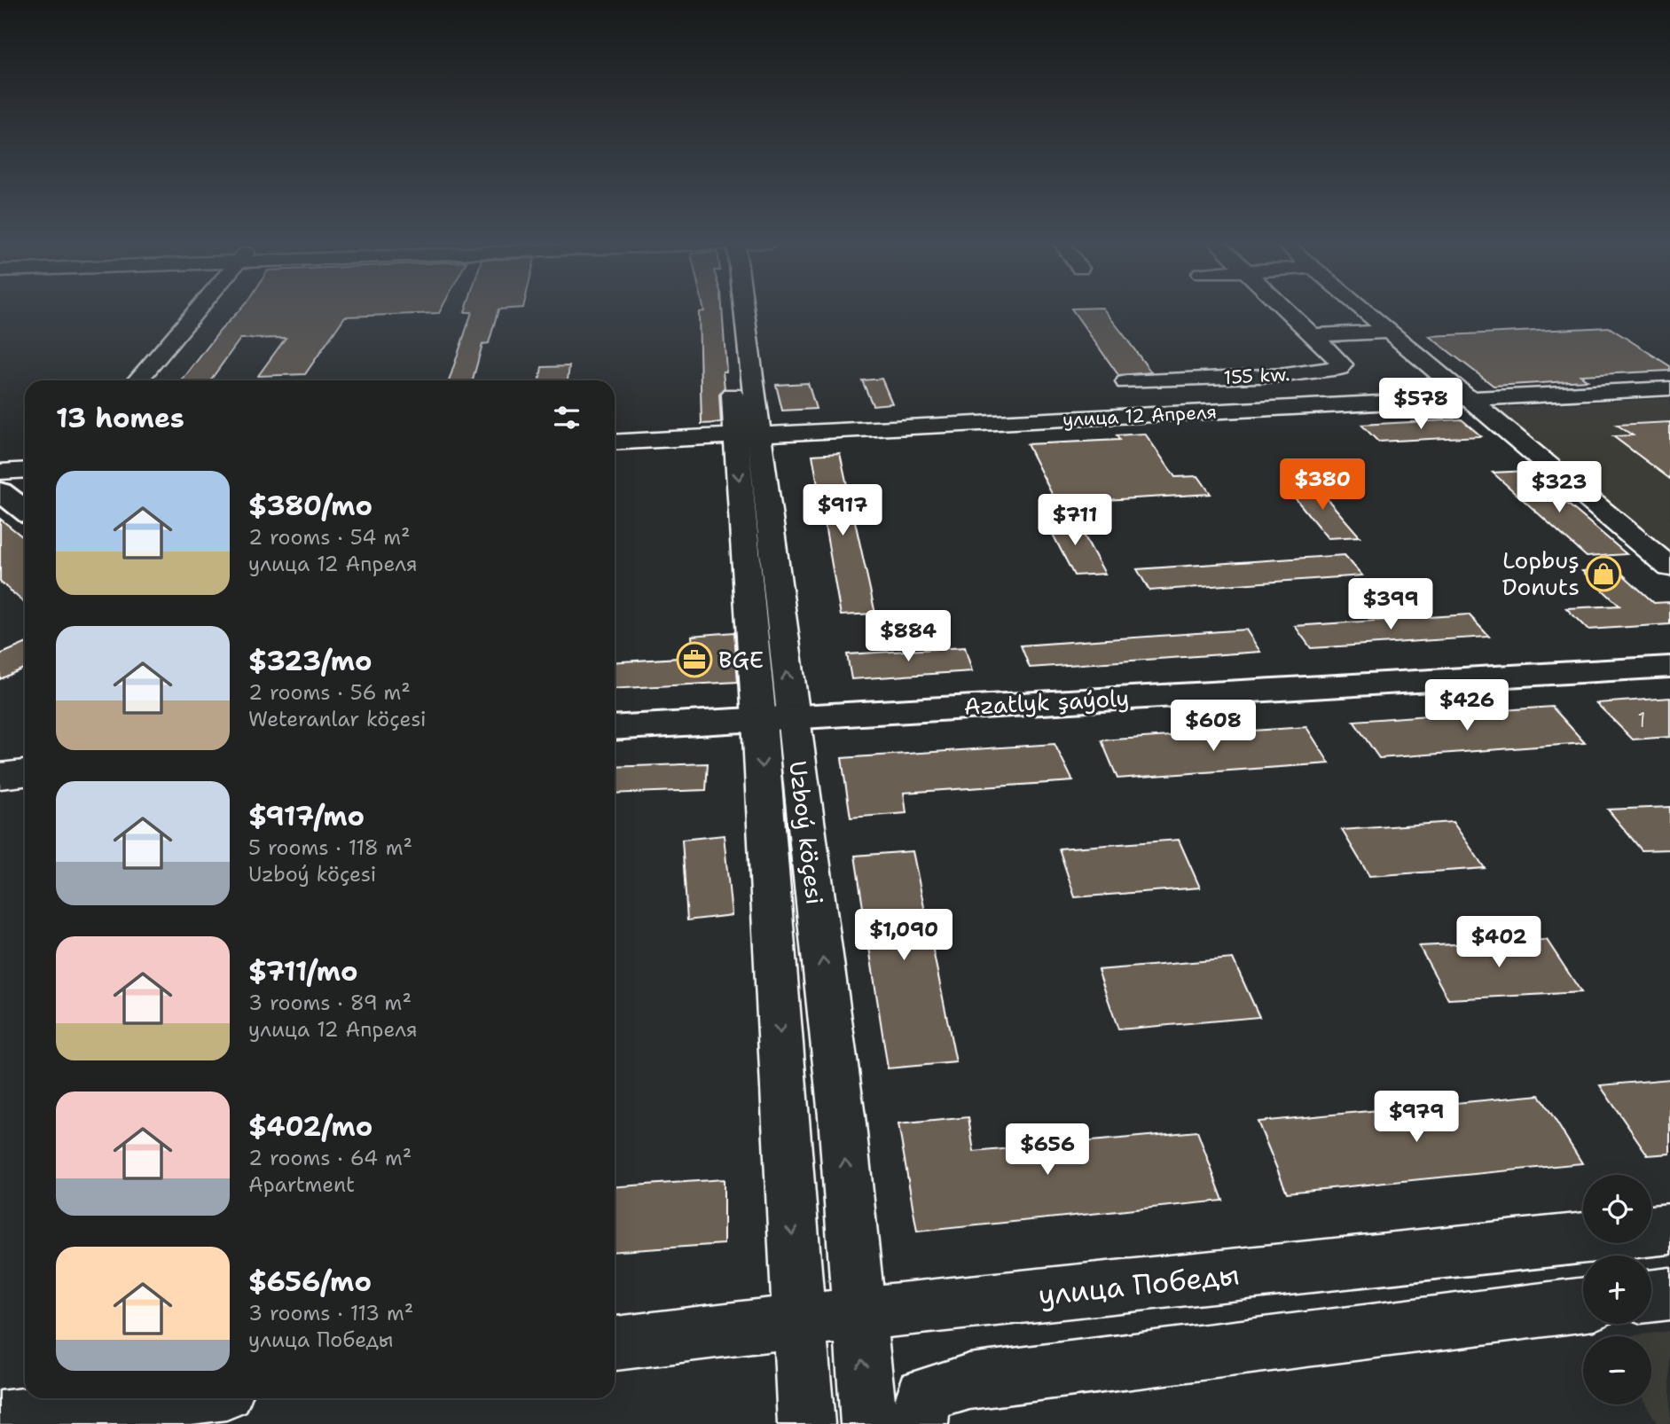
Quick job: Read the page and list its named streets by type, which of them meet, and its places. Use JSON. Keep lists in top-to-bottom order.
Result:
{
  "streets": {
    "main road": ["Azatlyk şaýoly"],
    "street": [
      "155 kw.",
      "улица 12 Апреля",
      "Uzboý köçesi",
      "улица Победы"
    ]
  },
  "crossings": [
    ["улица 12 Апреля", "Uzboý köçesi"],
    ["Azatlyk şaýoly", "Uzboý köçesi"],
    ["Uzboý köçesi", "улица Победы"]
  ],
  "places": {
    "shop": ["Lopbuş Donuts"],
    "office": ["BGE"]
  },
  "house_numbers": ["1"],
  "page": {
    "price": [
      "$578",
      "$380",
      "$323",
      "$917",
      "$711",
      "$399",
      "$884",
      "$426",
      "$608",
      "$1,090",
      "$402",
      "$979",
      "$656"
    ],
    "heading": "13 homes",
    "list": [
      {
        "name": "$380/mo",
        "note": "2 rooms · 54 m² · улица 12 Апреля"
      },
      {
        "name": "$323/mo",
        "note": "2 rooms · 56 m² · Weteranlar köçesi"
      },
      {
        "name": "$917/mo",
        "note": "5 rooms · 118 m² · Uzboý köçesi"
      },
      {
        "name": "$711/mo",
        "note": "3 rooms · 89 m² · улица 12 Апреля"
      },
      {
        "name": "$402/mo",
        "note": "2 rooms · 64 m² · Apartment"
      },
      {
        "name": "$656/mo",
        "note": "3 rooms · 113 m² · улица Победы"
      }
    ],
    "map_buttons": ["+", "−"]
  }
}
